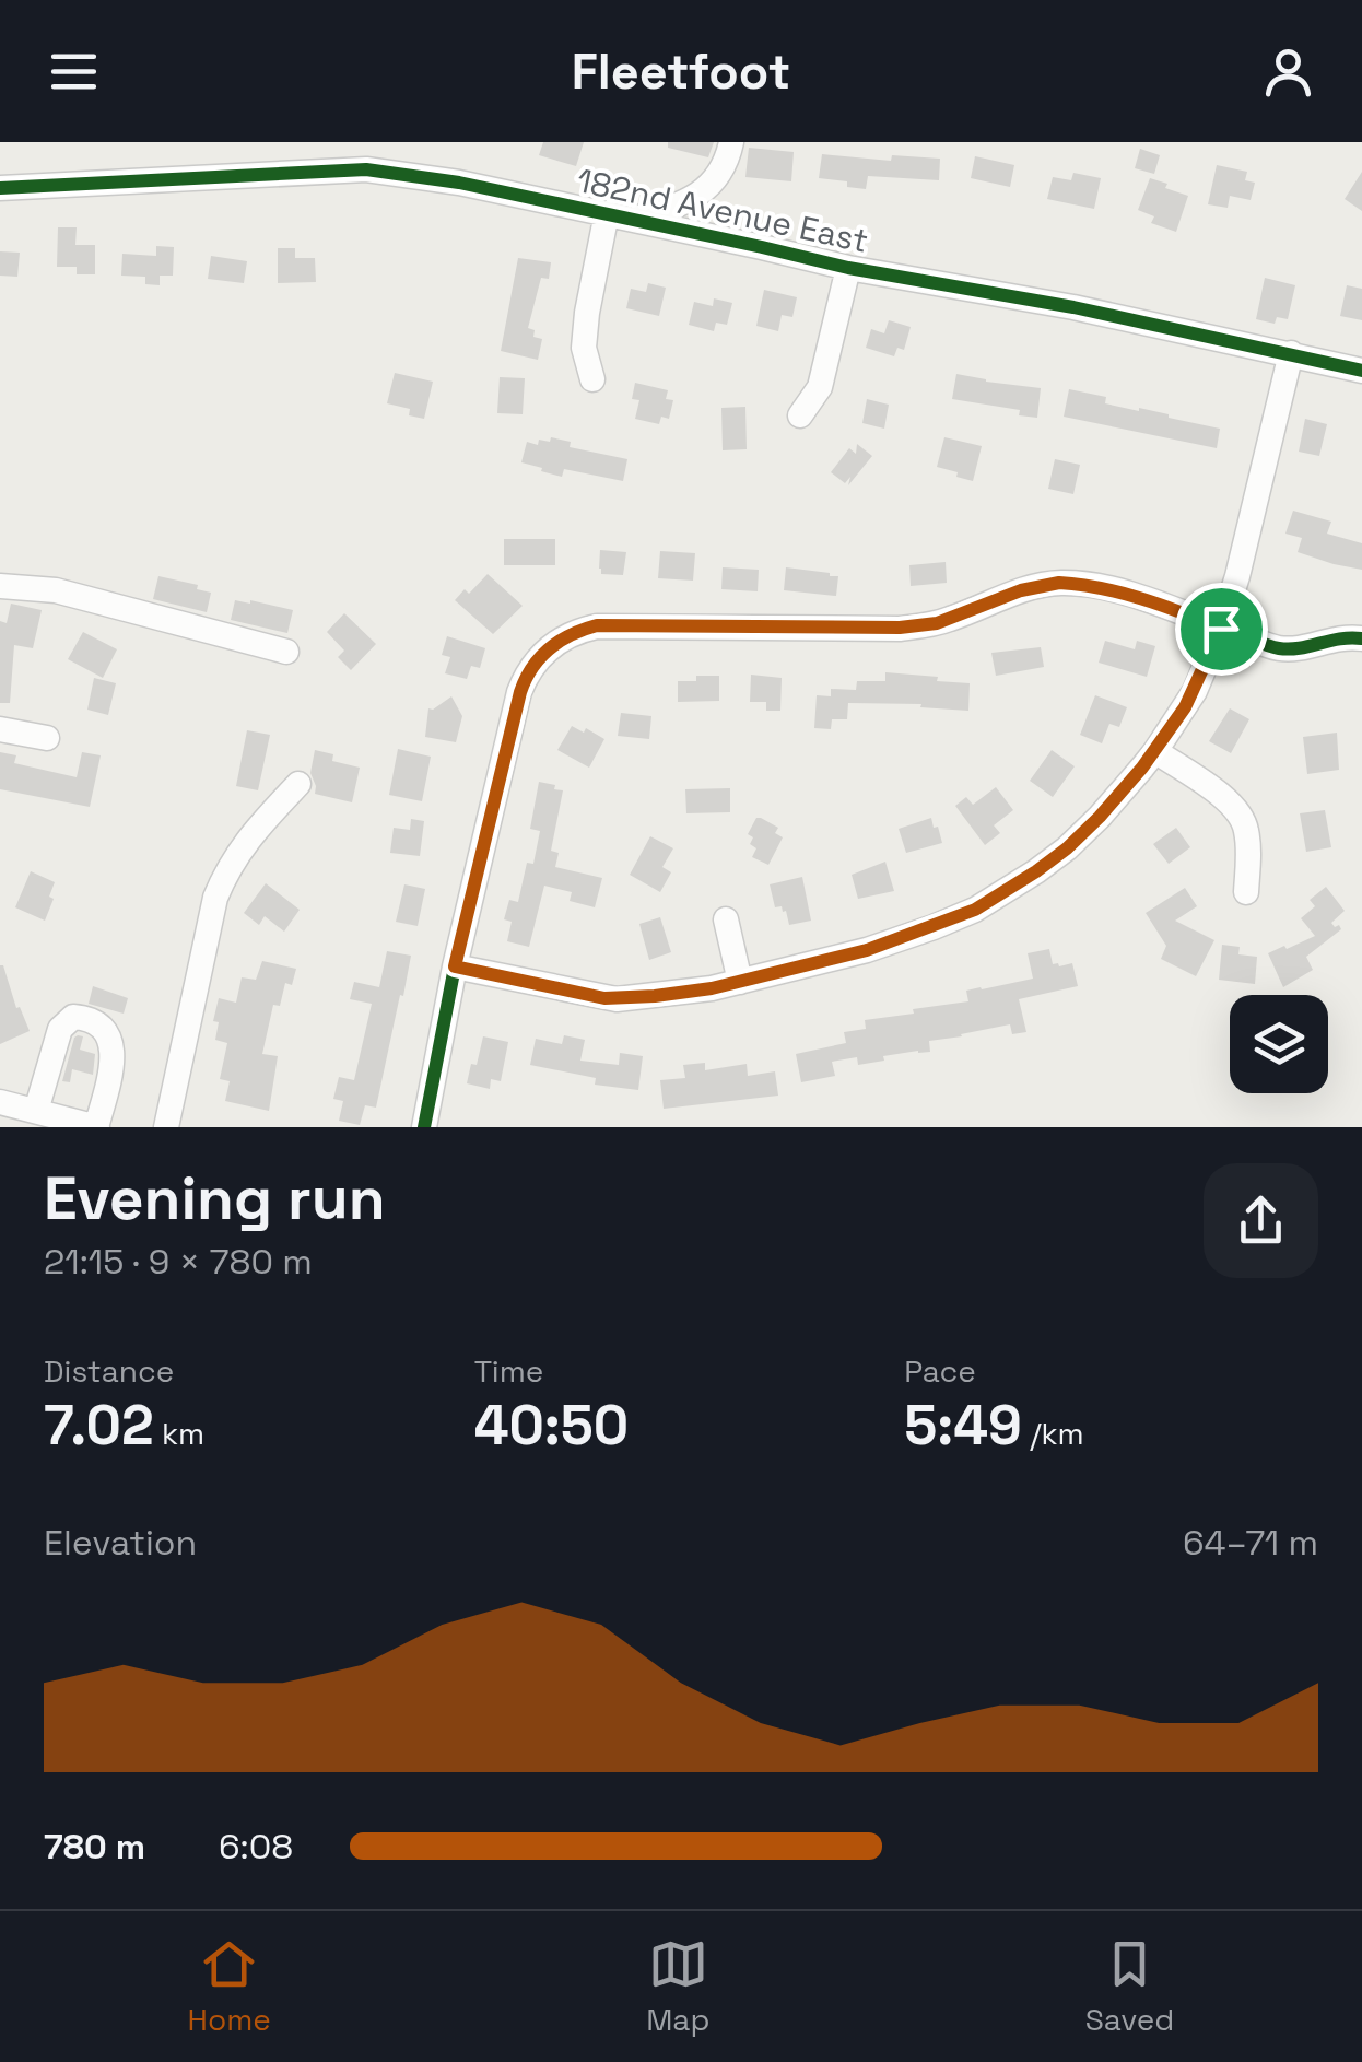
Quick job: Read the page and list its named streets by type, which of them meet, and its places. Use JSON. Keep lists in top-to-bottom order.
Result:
{
  "streets": {
    "street": ["182nd Avenue East"]
  },
  "page": {
    "header": "Fleetfoot",
    "heading": ["Evening run", "21:15 · 9 × 780 m"],
    "stats": [
      ["Distance", "7.02 km"],
      ["Time", "40:50"],
      ["Pace", "5:49 /km"]
    ],
    "chart": ["Elevation", "64–71 m"],
    "list": [
      {
        "name": "780 m",
        "note": "6:08"
      }
    ],
    "tabs": ["Home", "Map", "Saved"]
  }
}
